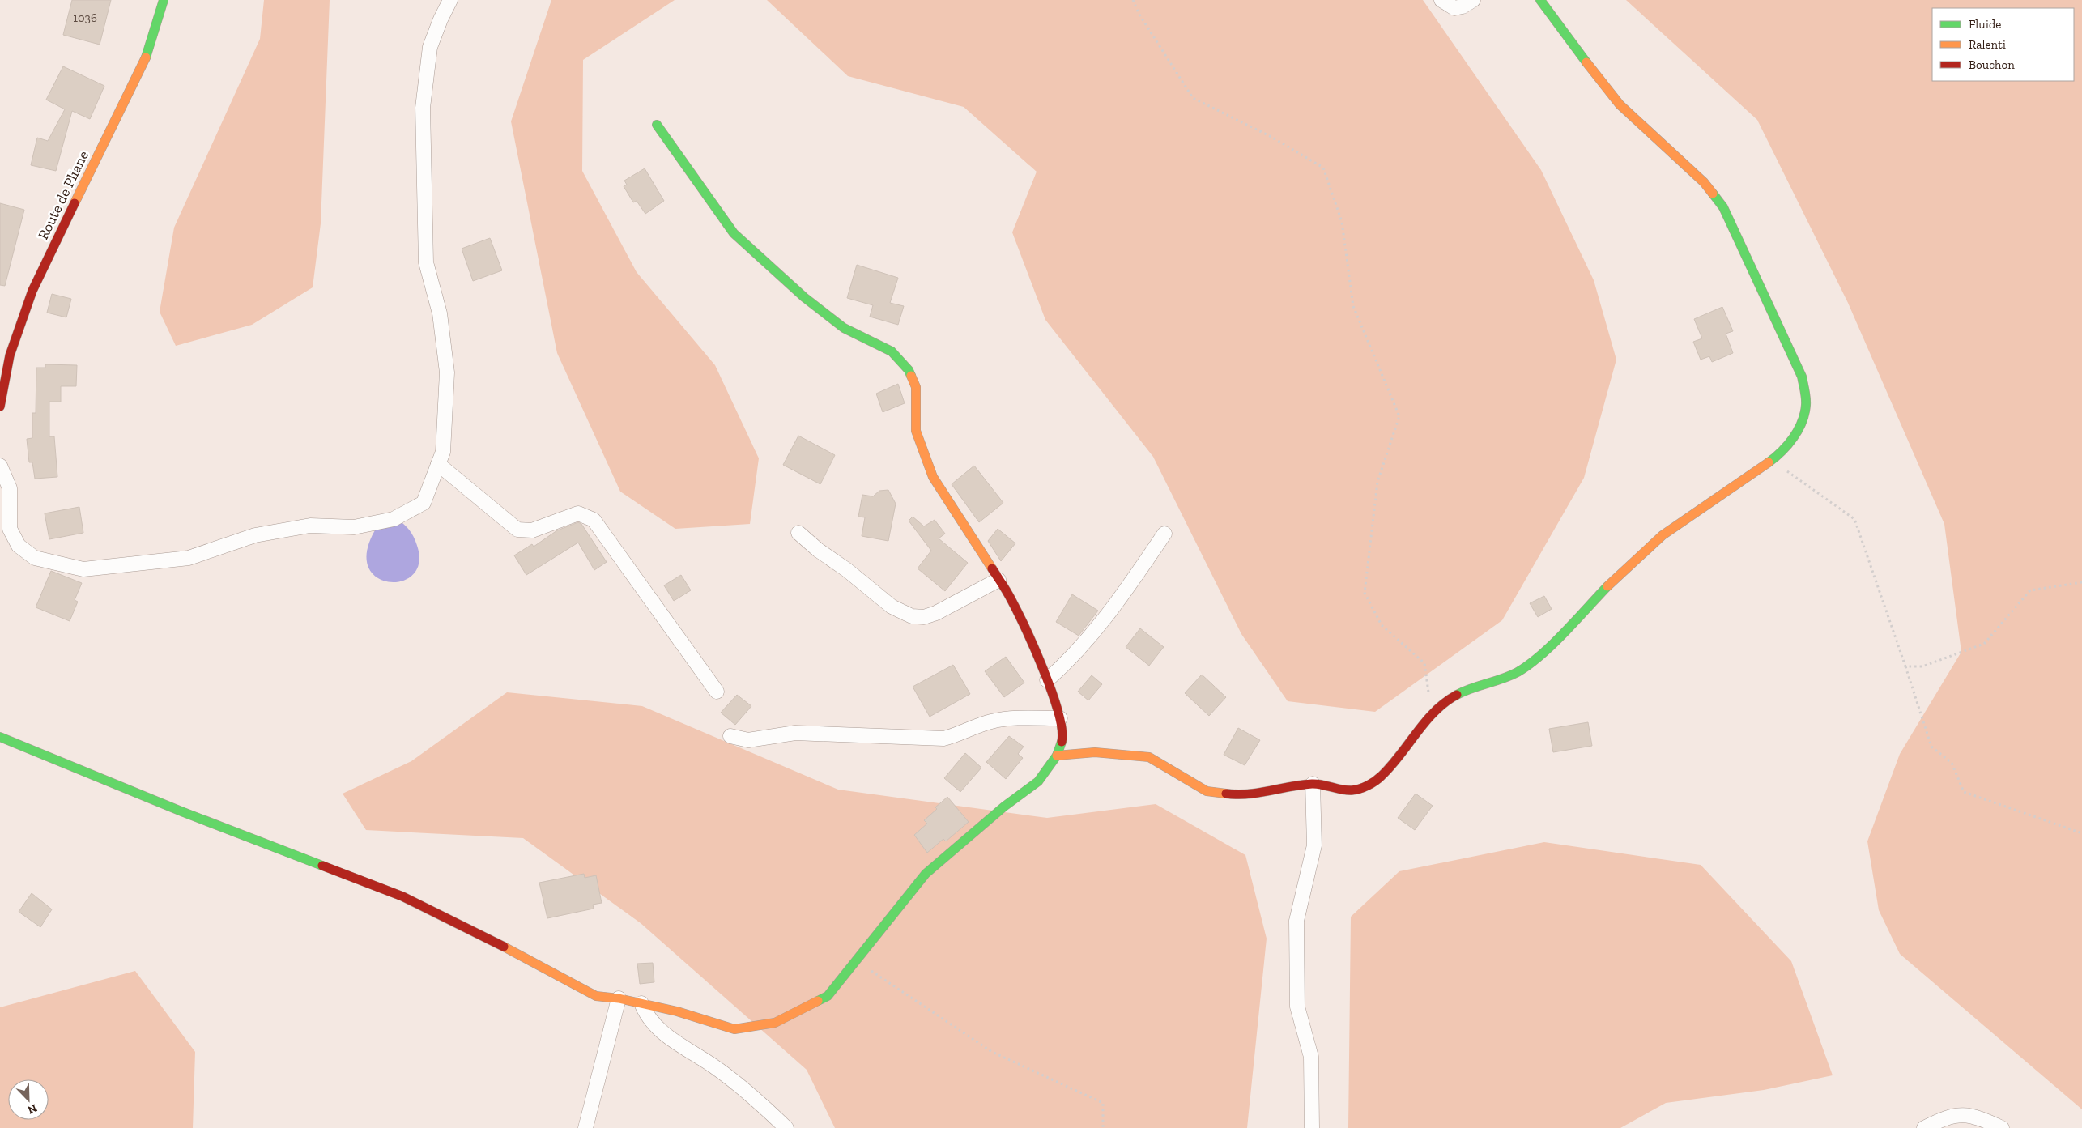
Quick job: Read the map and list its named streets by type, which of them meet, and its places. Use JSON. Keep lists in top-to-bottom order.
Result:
{
  "streets": {
    "street": ["Route de Pliane"]
  },
  "house_numbers": ["1036"],
  "legend": ["Fluide", "Ralenti", "Bouchon"],
  "north": "bottom right"
}
